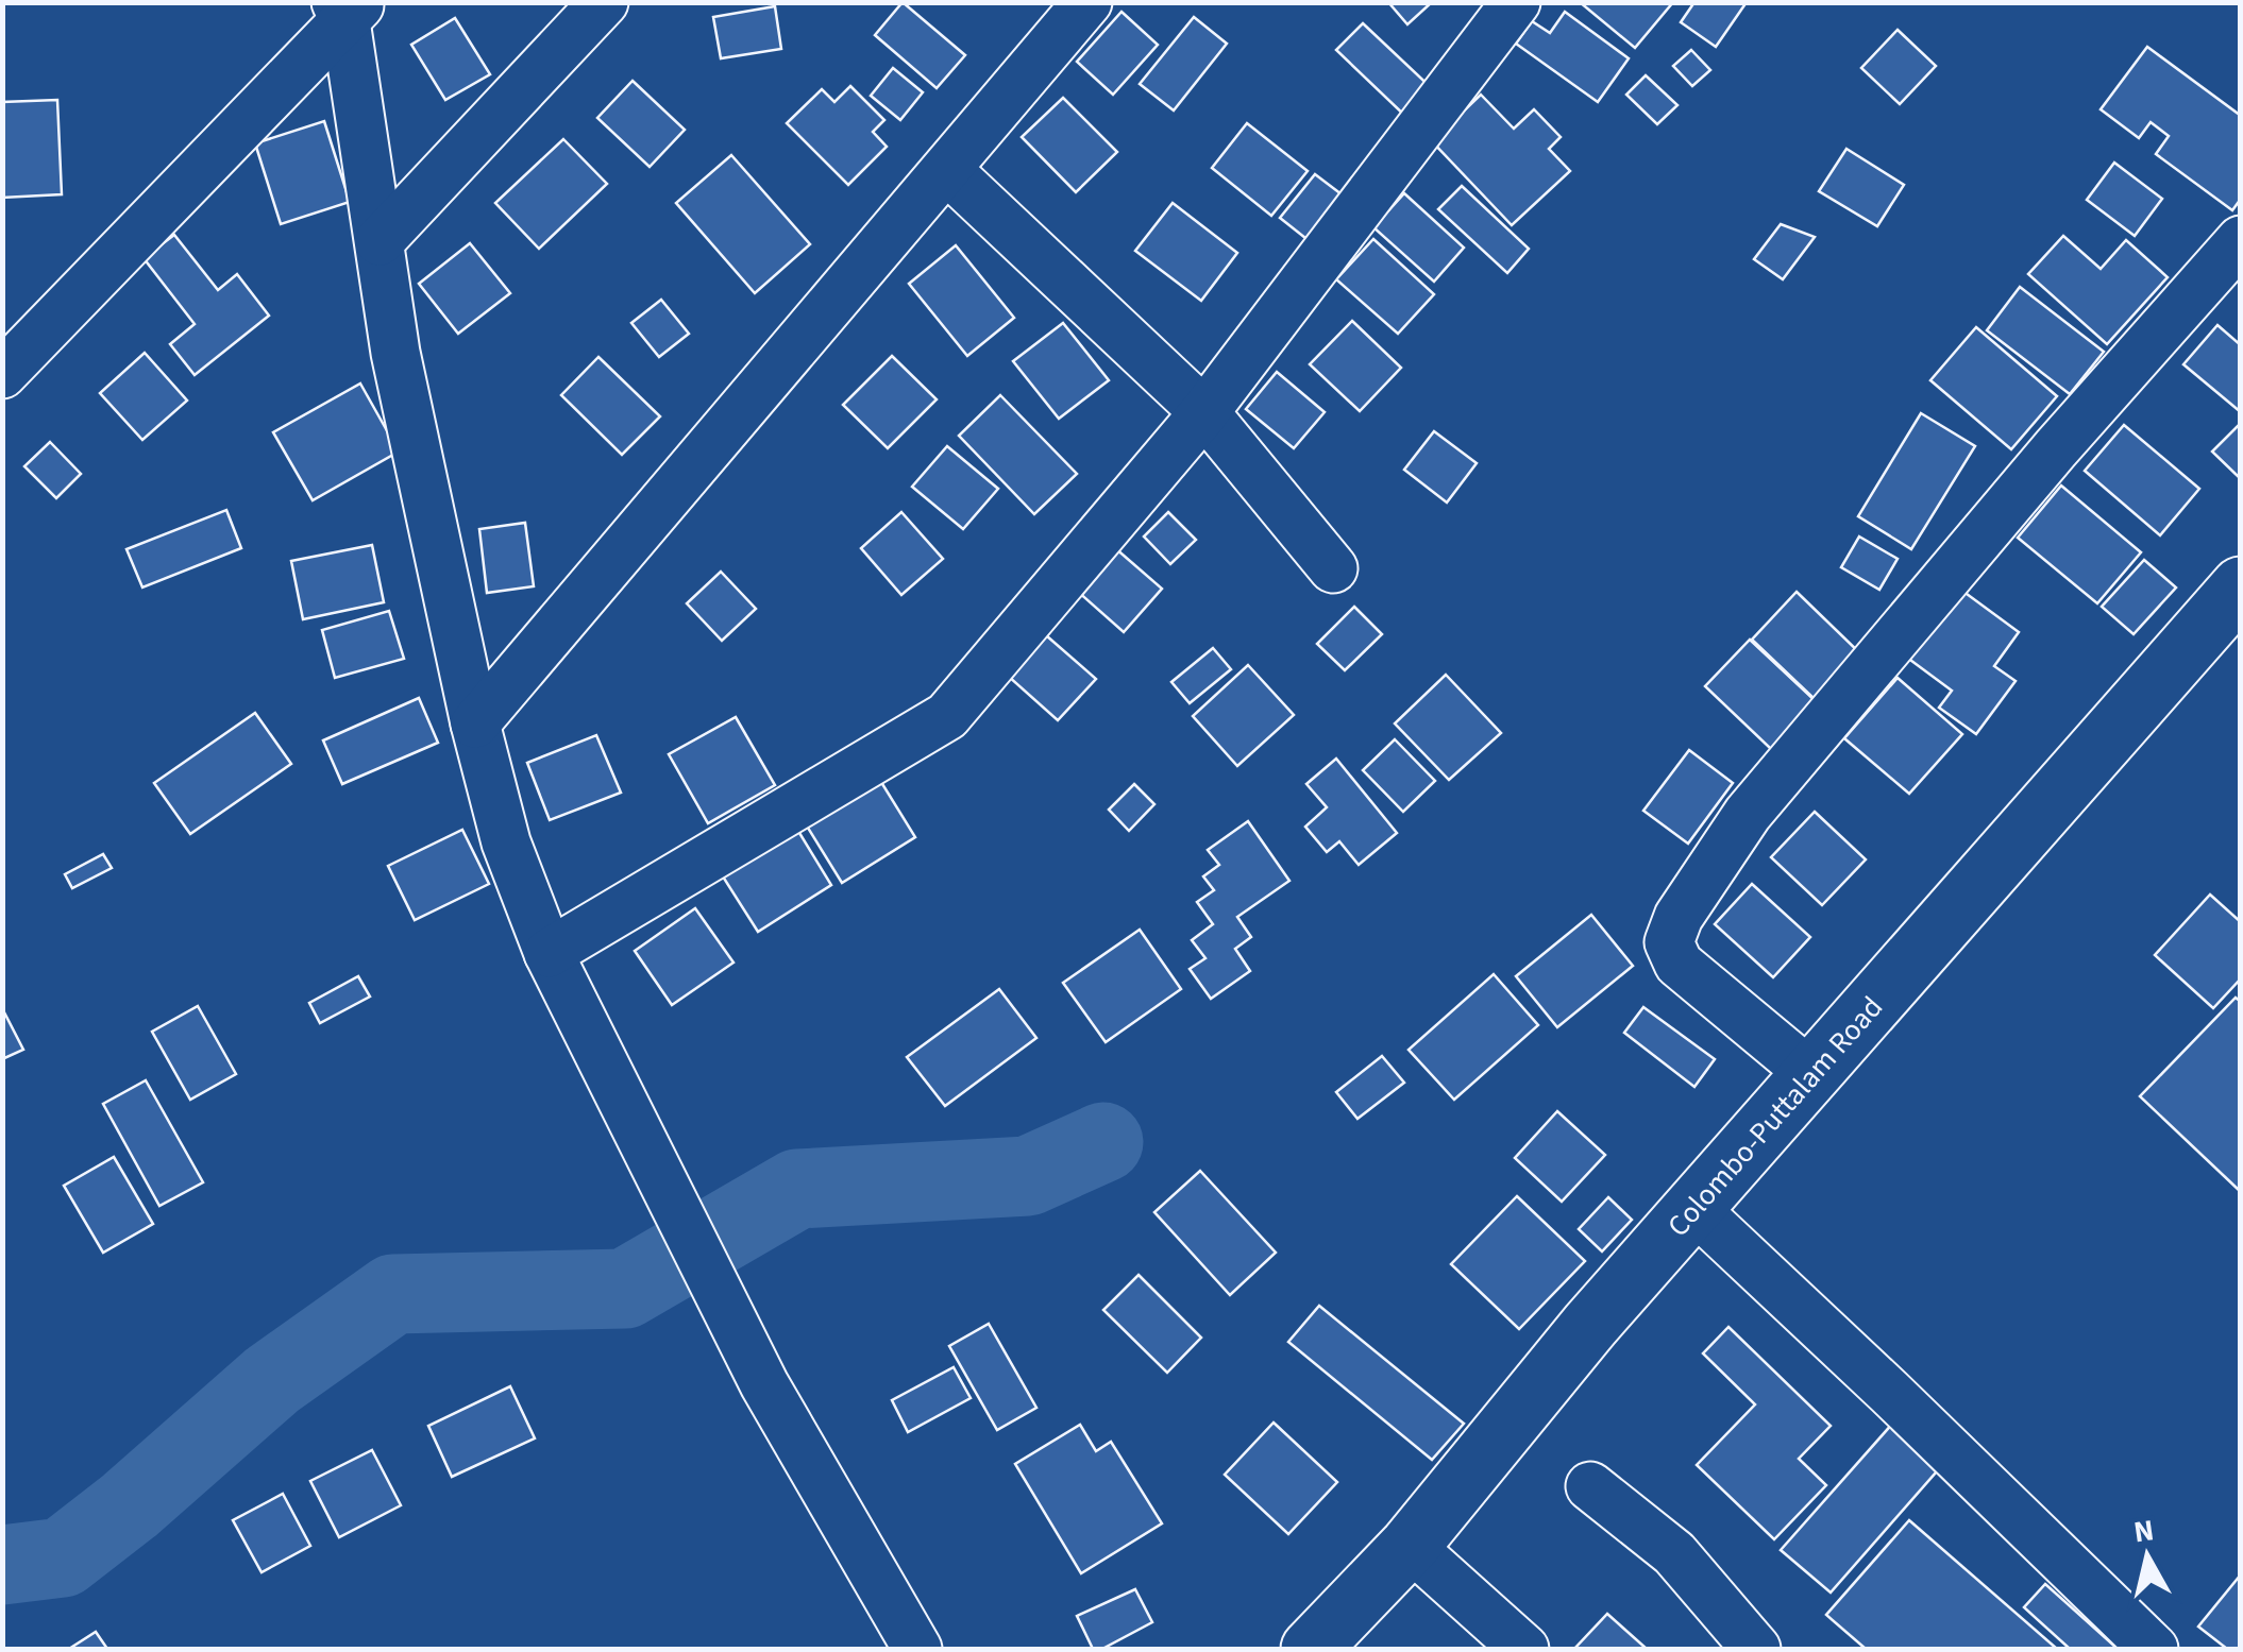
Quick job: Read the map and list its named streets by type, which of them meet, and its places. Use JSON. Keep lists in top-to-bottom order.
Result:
{
  "streets": {
    "highway": ["Colombo-Puttalam Road"]
  },
  "north": "top"
}
